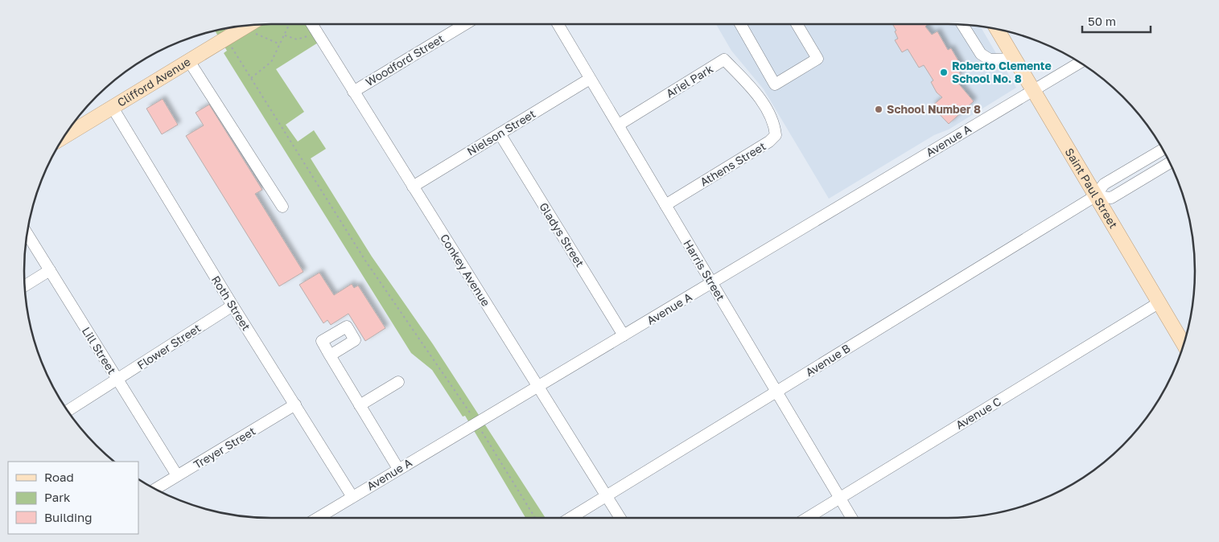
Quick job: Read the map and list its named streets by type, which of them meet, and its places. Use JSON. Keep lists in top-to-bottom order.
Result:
{
  "streets": {
    "main road": ["Clifford Avenue", "Saint Paul Street"],
    "street": [
      "Woodford Street",
      "Ariel Park",
      "Nielson Street",
      "Avenue A",
      "Athens Street",
      "Gladys Street",
      "Conkey Avenue",
      "Harris Street",
      "Roth Street",
      "Flower Street",
      "Lill Street",
      "Avenue B",
      "Avenue C",
      "Treyer Street"
    ]
  },
  "crossings": [
    ["Woodford Street", "Conkey Avenue"],
    ["Ariel Park", "Athens Street"],
    ["Ariel Park", "Harris Street"],
    ["Clifford Avenue", "Roth Street"],
    ["Nielson Street", "Gladys Street"],
    ["Nielson Street", "Conkey Avenue"],
    ["Nielson Street", "Harris Street"],
    ["Avenue A", "Saint Paul Street"],
    ["Avenue A", "Gladys Street"],
    ["Avenue A", "Conkey Avenue"],
    ["Avenue A", "Harris Street"],
    ["Avenue A", "Roth Street"],
    ["Athens Street", "Harris Street"],
    ["Saint Paul Street", "Avenue B"],
    ["Saint Paul Street", "Avenue C"],
    ["Conkey Avenue", "Avenue B"],
    ["Harris Street", "Avenue B"],
    ["Harris Street", "Avenue C"],
    ["Roth Street", "Flower Street"],
    ["Roth Street", "Treyer Street"],
    ["Flower Street", "Lill Street"],
    ["Lill Street", "Treyer Street"]
  ],
  "places": ["Roberto Clemente School No. 8", "School Number 8"],
  "legend": ["Road", "Park", "Building"],
  "scale_bar": "50 m"
}
